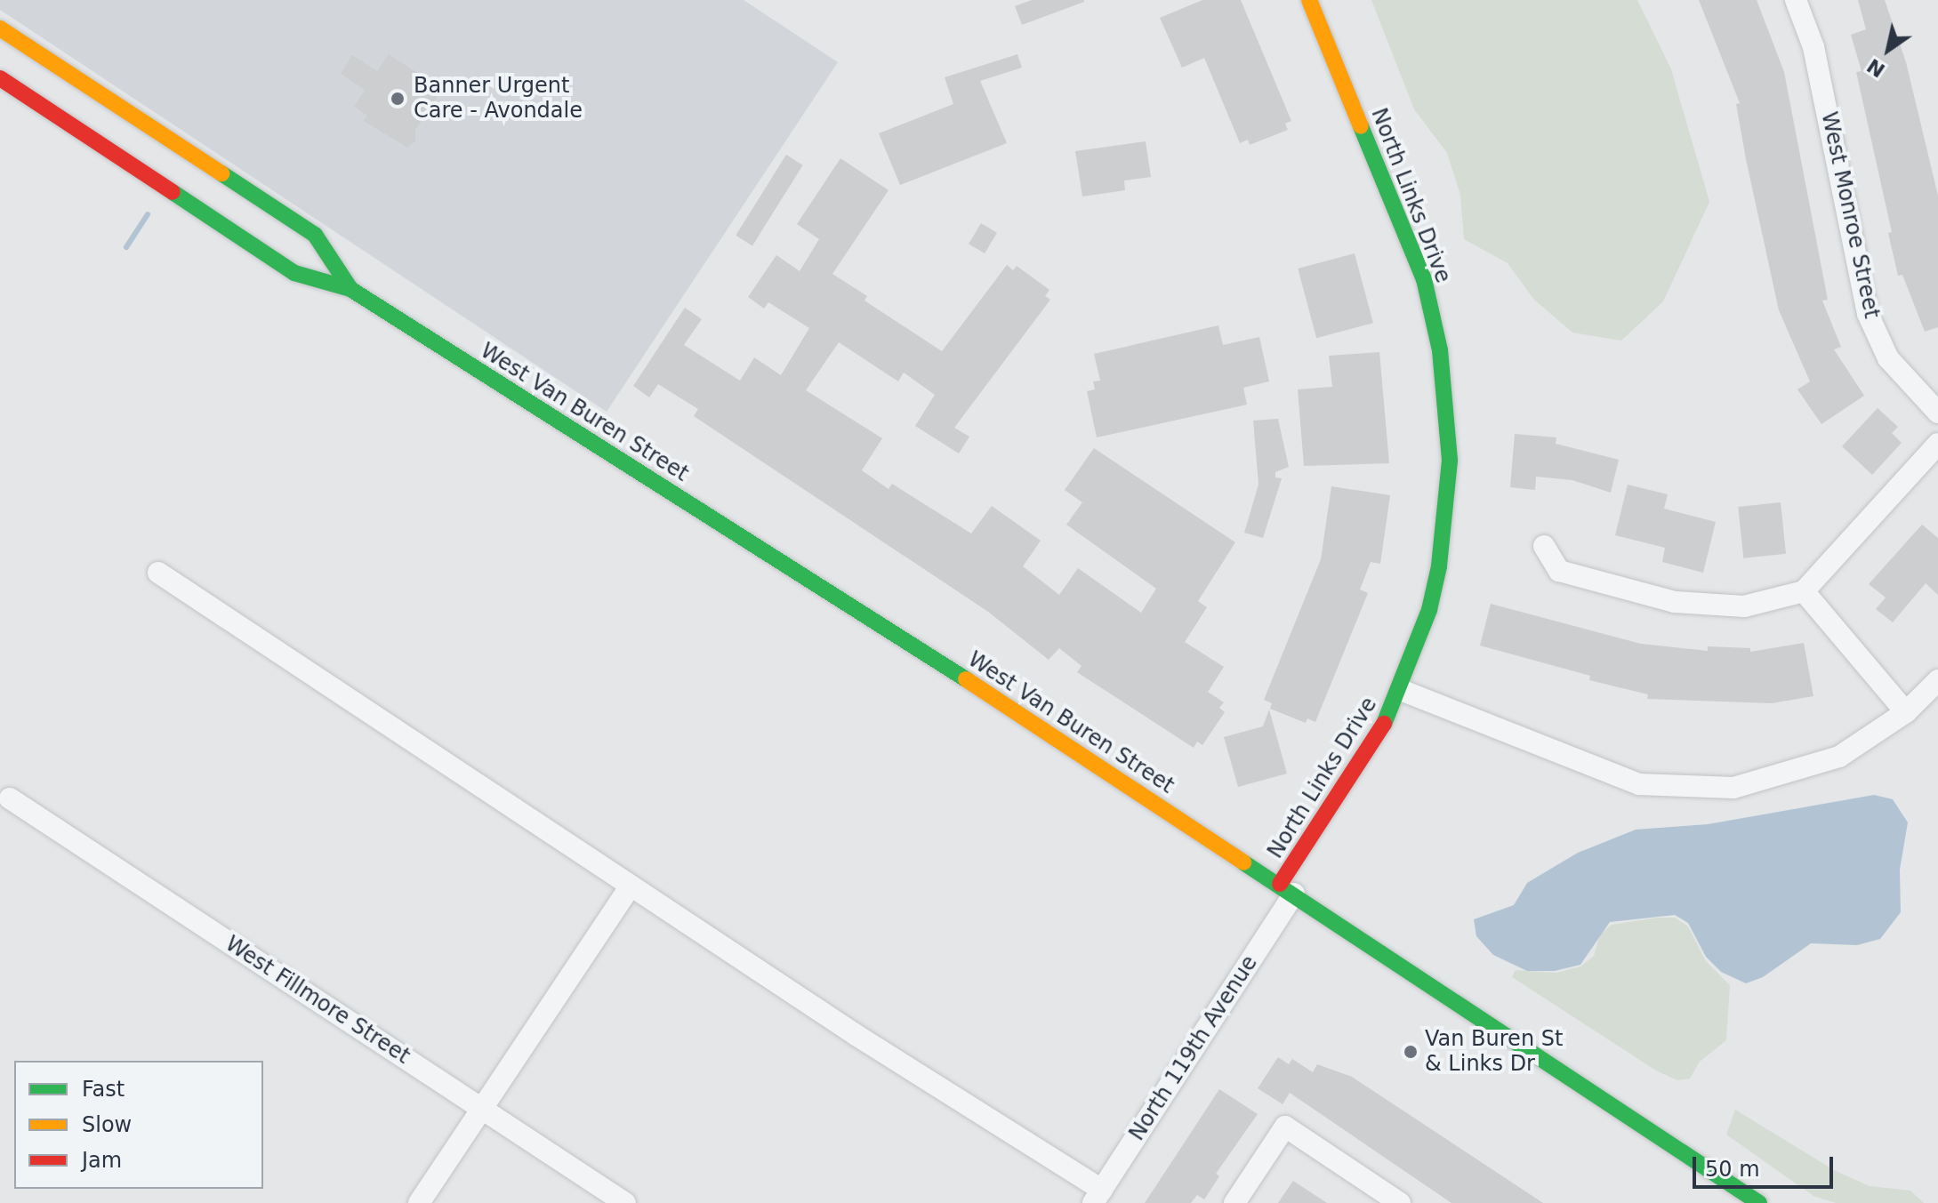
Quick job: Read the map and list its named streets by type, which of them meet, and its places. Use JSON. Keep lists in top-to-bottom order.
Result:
{
  "streets": {
    "main road": ["North Links Drive", "West Van Buren Street"],
    "street": ["West Monroe Street", "West Fillmore Street", "North 119th Avenue"]
  },
  "crossings": [
    ["North Links Drive", "West Van Buren Street"],
    ["North Links Drive", "North 119th Avenue"],
    ["West Van Buren Street", "North 119th Avenue"]
  ],
  "places": ["Banner Urgent Care - Avondale", "Van Buren St & Links Dr"],
  "legend": ["Fast", "Slow", "Jam"],
  "scale_bar": "50 m",
  "north": "bottom left"
}
